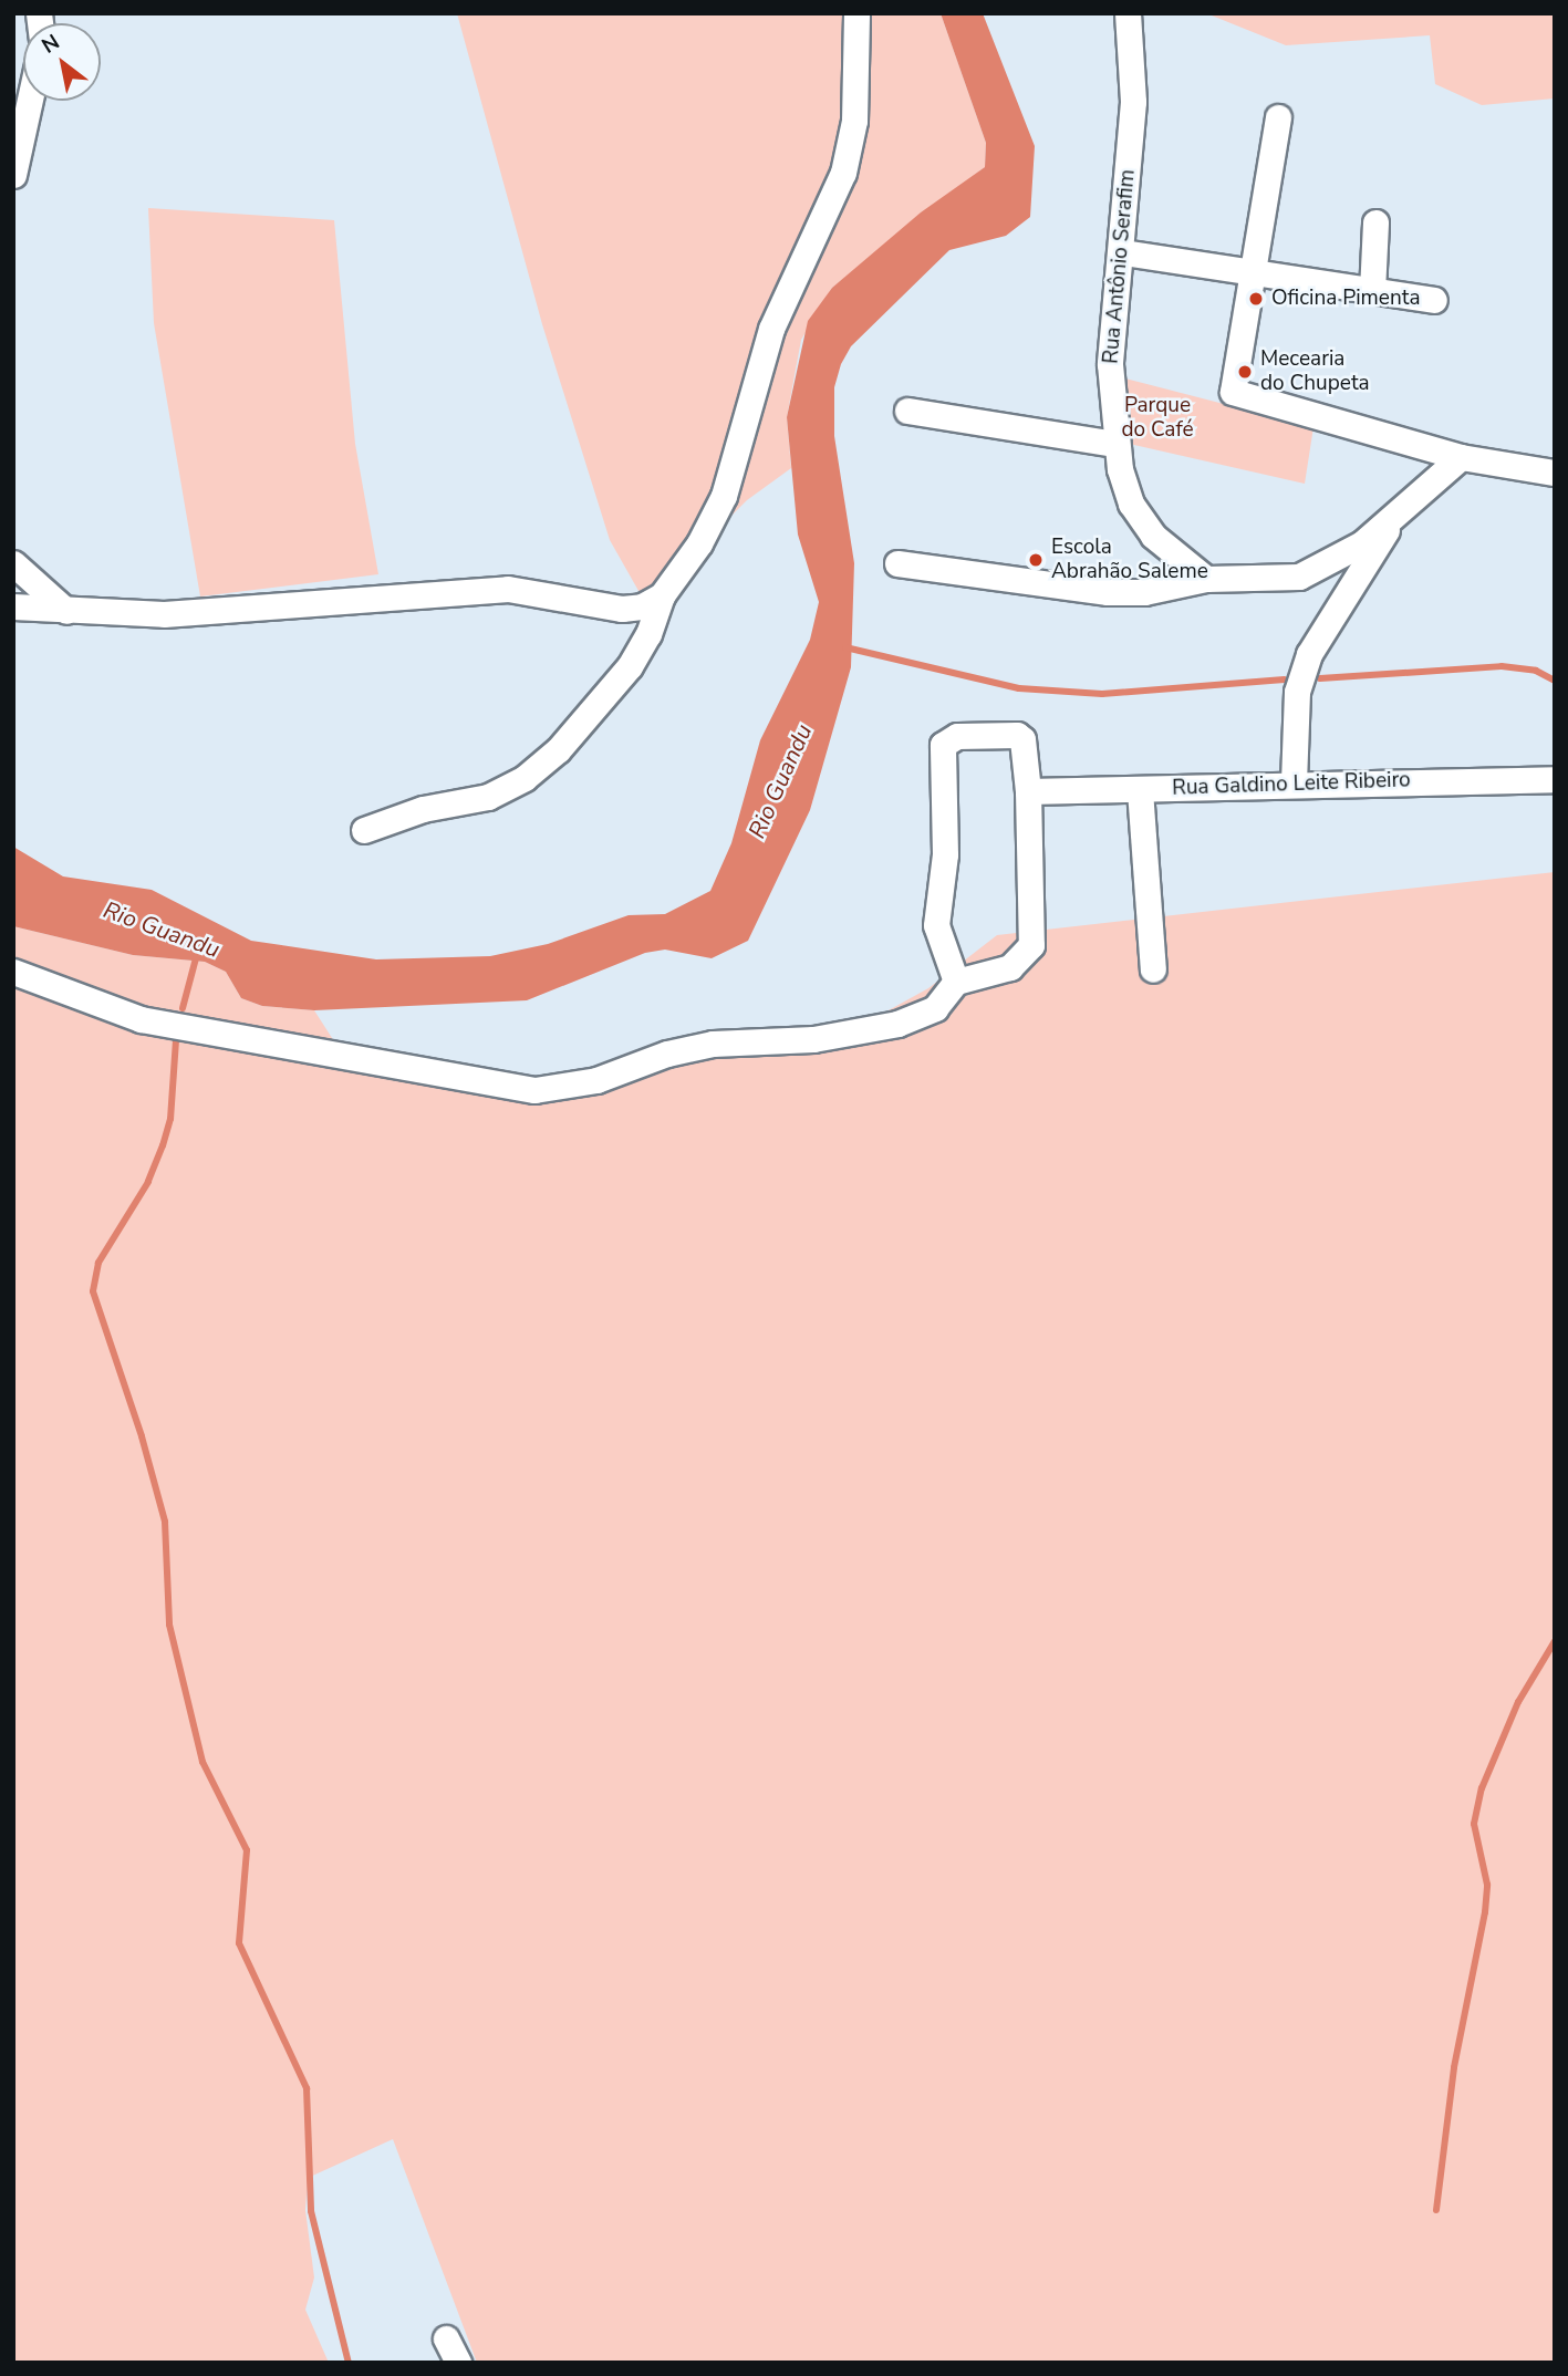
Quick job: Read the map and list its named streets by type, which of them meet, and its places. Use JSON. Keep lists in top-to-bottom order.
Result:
{
  "streets": {
    "street": ["Rua Antônio Serafim", "Rua Galdino Leite Ribeiro"]
  },
  "water": ["Rio Guandu"],
  "parks": ["Parque do Café"],
  "places": ["Oficina Pimenta", "Mecearia do Chupeta", "Escola Abrahão Saleme"],
  "north": "top left"
}
